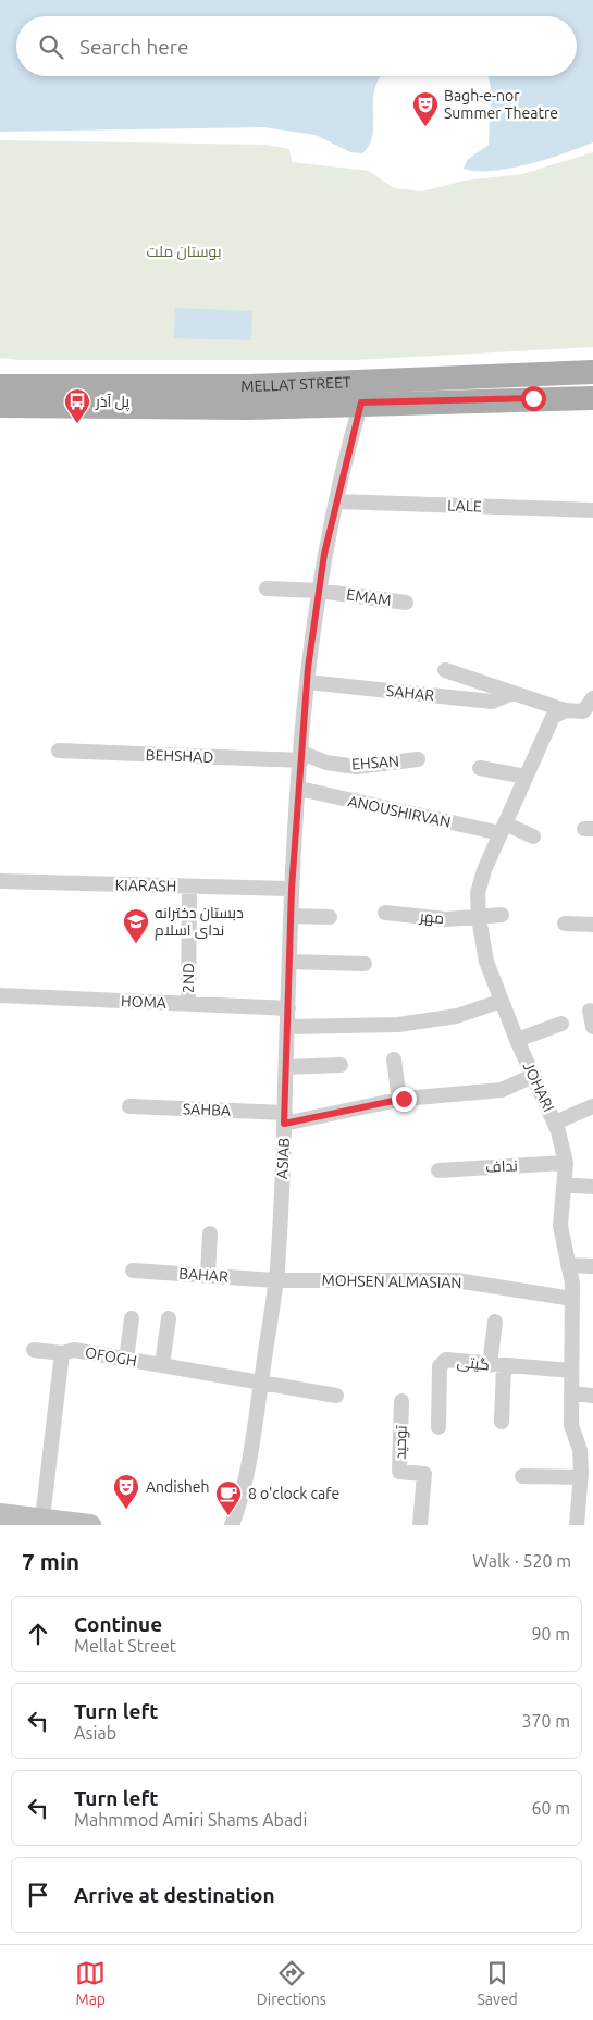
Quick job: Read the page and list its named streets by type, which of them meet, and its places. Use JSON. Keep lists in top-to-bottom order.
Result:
{
  "streets": {
    "main road": ["MELLAT STREET"],
    "street": [
      "LALE",
      "EMAM",
      "SAHAR",
      "BEHSHAD",
      "EHSAN",
      "ANOUSHIRVAN",
      "KIARASH",
      "مهر",
      "2ND",
      "HOMA",
      "JOHARI",
      "SAHBA",
      "ASIAB",
      "نداف",
      "BAHAR",
      "MOHSEN ALMASIAN",
      "OFOGH",
      "گیتی",
      "توحید"
    ]
  },
  "crossings": [
    ["MELLAT STREET", "ASIAB"],
    ["LALE", "ASIAB"],
    ["EMAM", "ASIAB"],
    ["SAHAR", "JOHARI"],
    ["SAHAR", "ASIAB"],
    ["BEHSHAD", "EHSAN"],
    ["BEHSHAD", "ASIAB"],
    ["EHSAN", "ASIAB"],
    ["ANOUSHIRVAN", "JOHARI"],
    ["ANOUSHIRVAN", "ASIAB"],
    ["KIARASH", "2ND"],
    ["KIARASH", "ASIAB"],
    ["مهر", "JOHARI"],
    ["2ND", "HOMA"],
    ["HOMA", "ASIAB"],
    ["JOHARI", "SAHBA"],
    ["JOHARI", "نداف"],
    ["JOHARI", "MOHSEN ALMASIAN"],
    ["JOHARI", "گیتی"],
    ["SAHBA", "ASIAB"],
    ["ASIAB", "BAHAR"],
    ["ASIAB", "MOHSEN ALMASIAN"],
    ["ASIAB", "OFOGH"],
    ["BAHAR", "MOHSEN ALMASIAN"]
  ],
  "parks": ["بوستان ملت"],
  "places": {
    "theatre": ["Bagh-e-nor Summer Theatre", "Andisheh"],
    "bus stop": ["پل آذر"],
    "school or university": ["دبستان دخترانه ندای اسلام"],
    "cafe": ["8 o'clock cafe"]
  },
  "page": {
    "search": "Search here",
    "heading": ["7 min", "Walk · 520 m"],
    "list": [
      ["Continue", "Mellat Street", "90 m"],
      ["Turn left", "Asiab", "370 m"],
      ["Turn left", "Mahmmod Amiri Shams Abadi", "60 m"],
      "Arrive at destination"
    ],
    "nav": ["Map", "Directions", "Saved"]
  }
}
